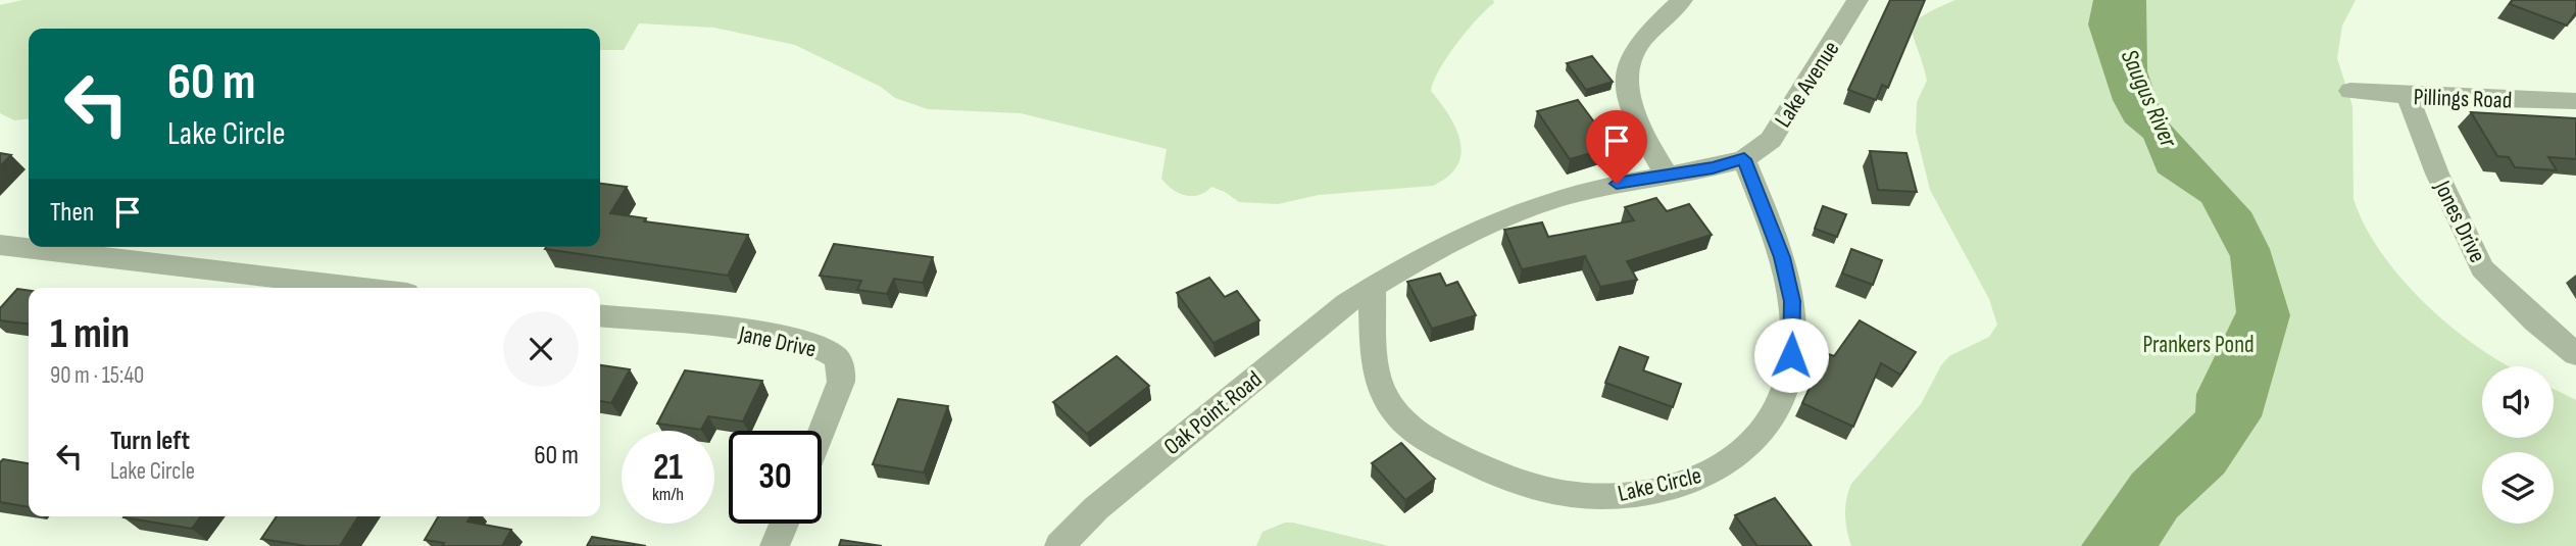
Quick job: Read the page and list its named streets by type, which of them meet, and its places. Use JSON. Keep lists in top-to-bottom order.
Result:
{
  "streets": {
    "street": [
      "Lake Avenue",
      "Pillings Road",
      "Jones Drive",
      "Jane Drive",
      "Oak Point Road",
      "Lake Circle"
    ]
  },
  "crossings": [
    ["Lake Avenue", "Lake Circle"],
    ["Pillings Road", "Jones Drive"],
    ["Oak Point Road", "Lake Circle"]
  ],
  "water": ["Saugus River"],
  "parks": ["Prankers Pond"],
  "page": {
    "turn": ["60 m", "Lake Circle"],
    "then": "Then",
    "heading": ["1 min", "90 m · 15:40"],
    "list": [
      {
        "name": "Turn left",
        "note": "Lake Circle",
        "value": "60 m"
      }
    ],
    "speed": "21 km/h",
    "limit": "30"
  }
}
